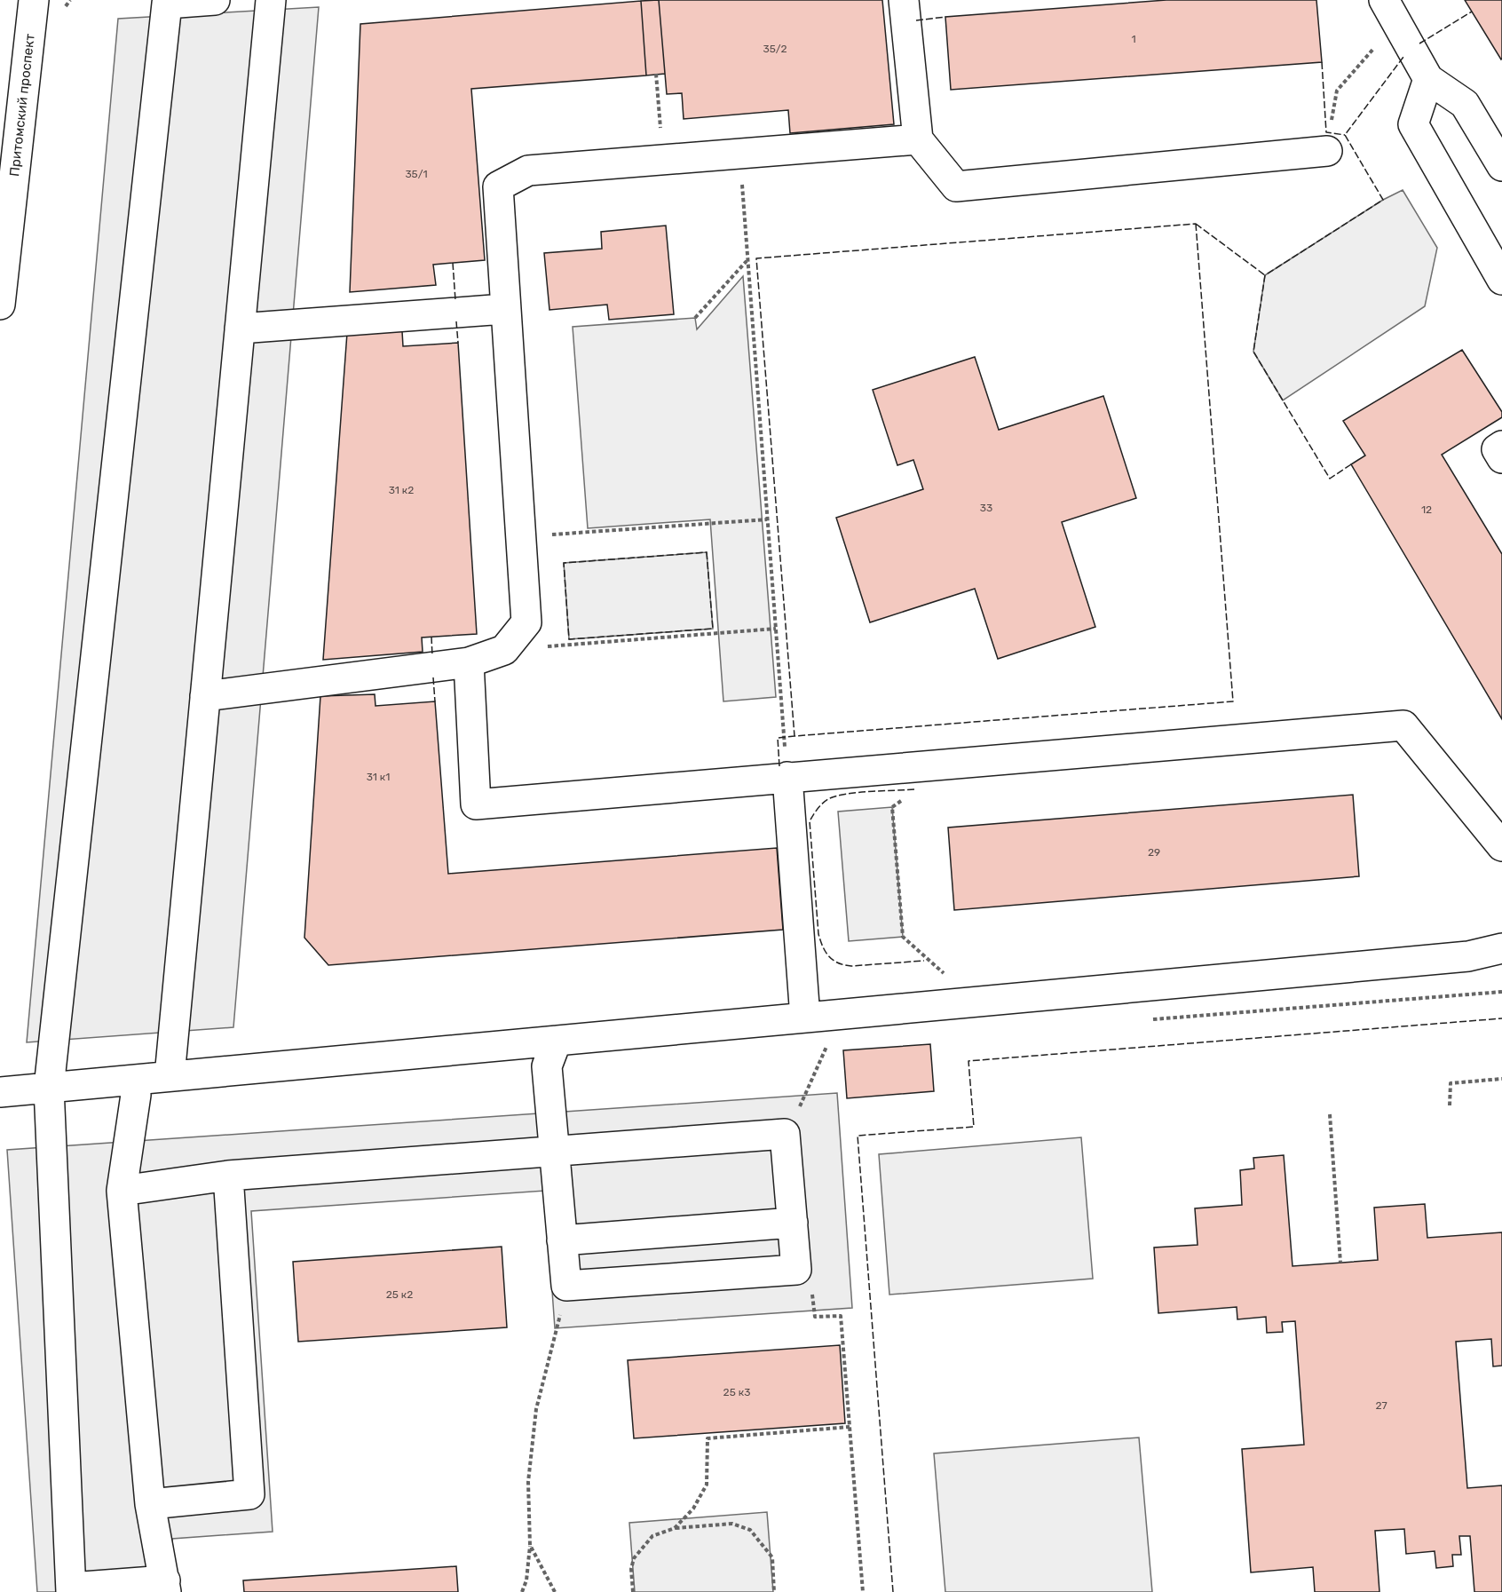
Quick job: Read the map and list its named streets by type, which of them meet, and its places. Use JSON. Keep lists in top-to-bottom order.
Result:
{
  "streets": {
    "main road": ["Притомский проспект"]
  },
  "house_numbers": [
    "1",
    "35/2",
    "35/1",
    "31 к2",
    "33",
    "12",
    "31 к1",
    "29",
    "25 к2",
    "25 к3",
    "27"
  ]
}
